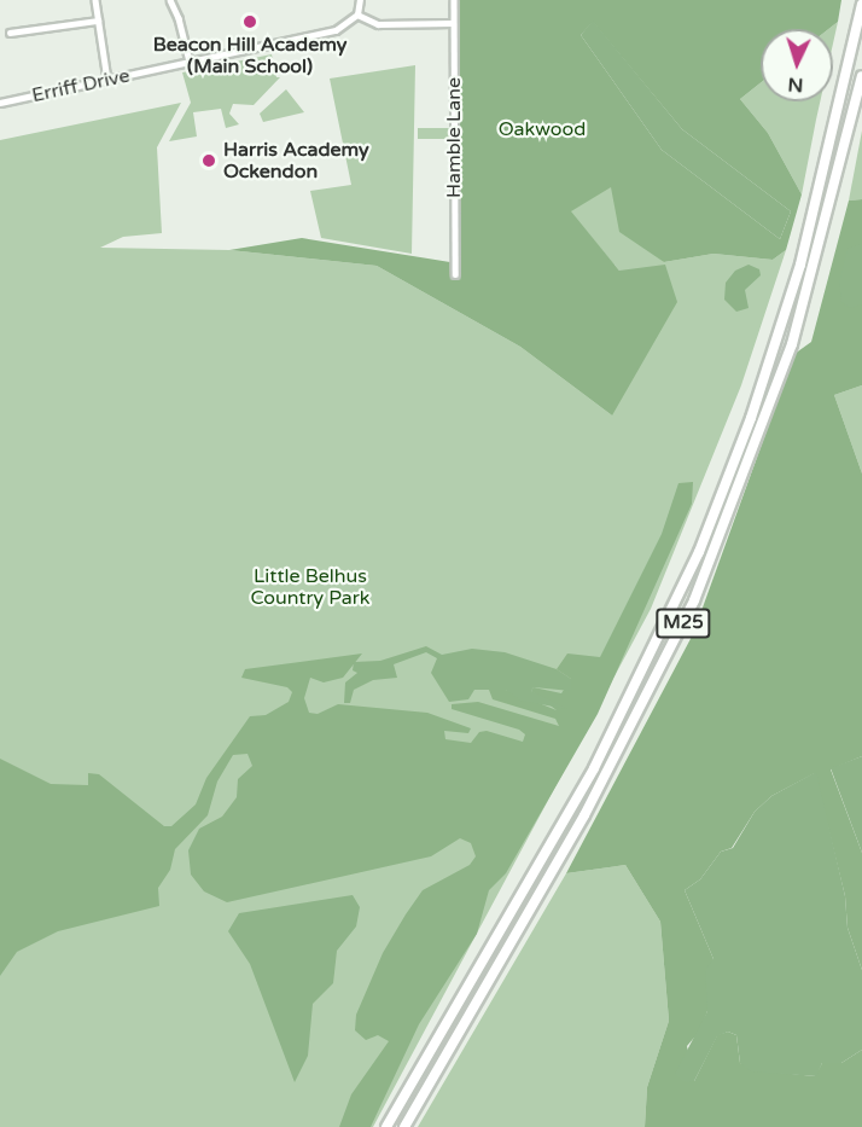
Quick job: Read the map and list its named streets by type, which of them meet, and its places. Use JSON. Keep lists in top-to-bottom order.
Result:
{
  "streets": {
    "highway": ["M25"],
    "street": ["Erriff Drive", "Hamble Lane"]
  },
  "parks": ["Oakwood", "Little Belhus Country Park"],
  "places": ["Beacon Hill Academy (Main School)", "Harris Academy Ockendon"],
  "north": "bottom"
}
